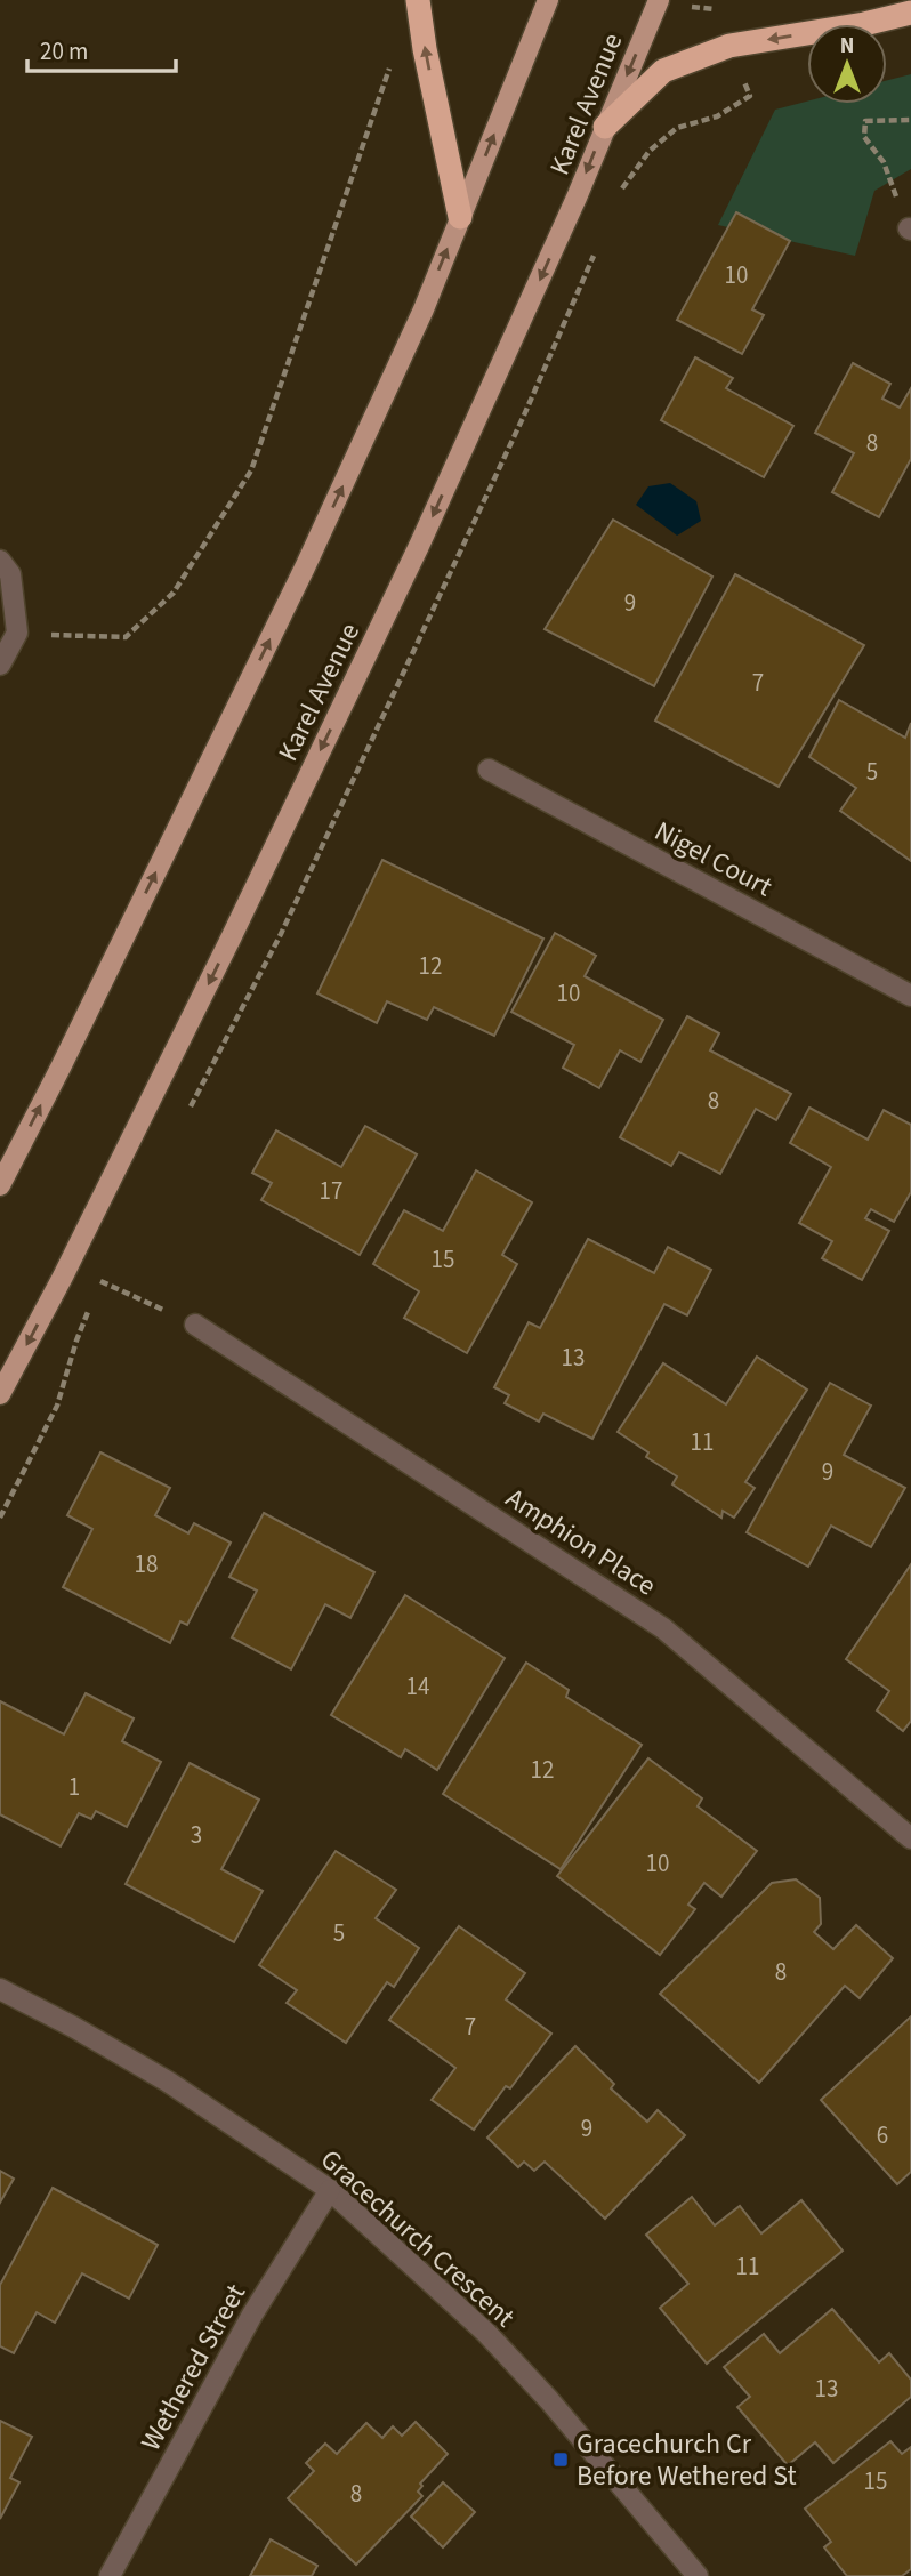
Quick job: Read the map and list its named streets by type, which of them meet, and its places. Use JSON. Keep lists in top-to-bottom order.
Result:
{
  "streets": {
    "main road": ["Karel Avenue"],
    "street": [
      "Nigel Court",
      "Amphion Place",
      "Gracechurch Crescent",
      "Wethered Street"
    ]
  },
  "crossings": [
    ["Gracechurch Crescent", "Wethered Street"]
  ],
  "places": {
    "transit": ["Gracechurch Cr Before Wethered St"]
  },
  "house_numbers": [
    "10",
    "8",
    "9",
    "7",
    "5",
    "12",
    "10",
    "8",
    "17",
    "15",
    "13",
    "11",
    "9",
    "18",
    "14",
    "12",
    "1",
    "3",
    "10",
    "5",
    "8",
    "7",
    "9",
    "6",
    "11",
    "13",
    "15",
    "8"
  ],
  "scale_bar": "20 m",
  "north": "top"
}
